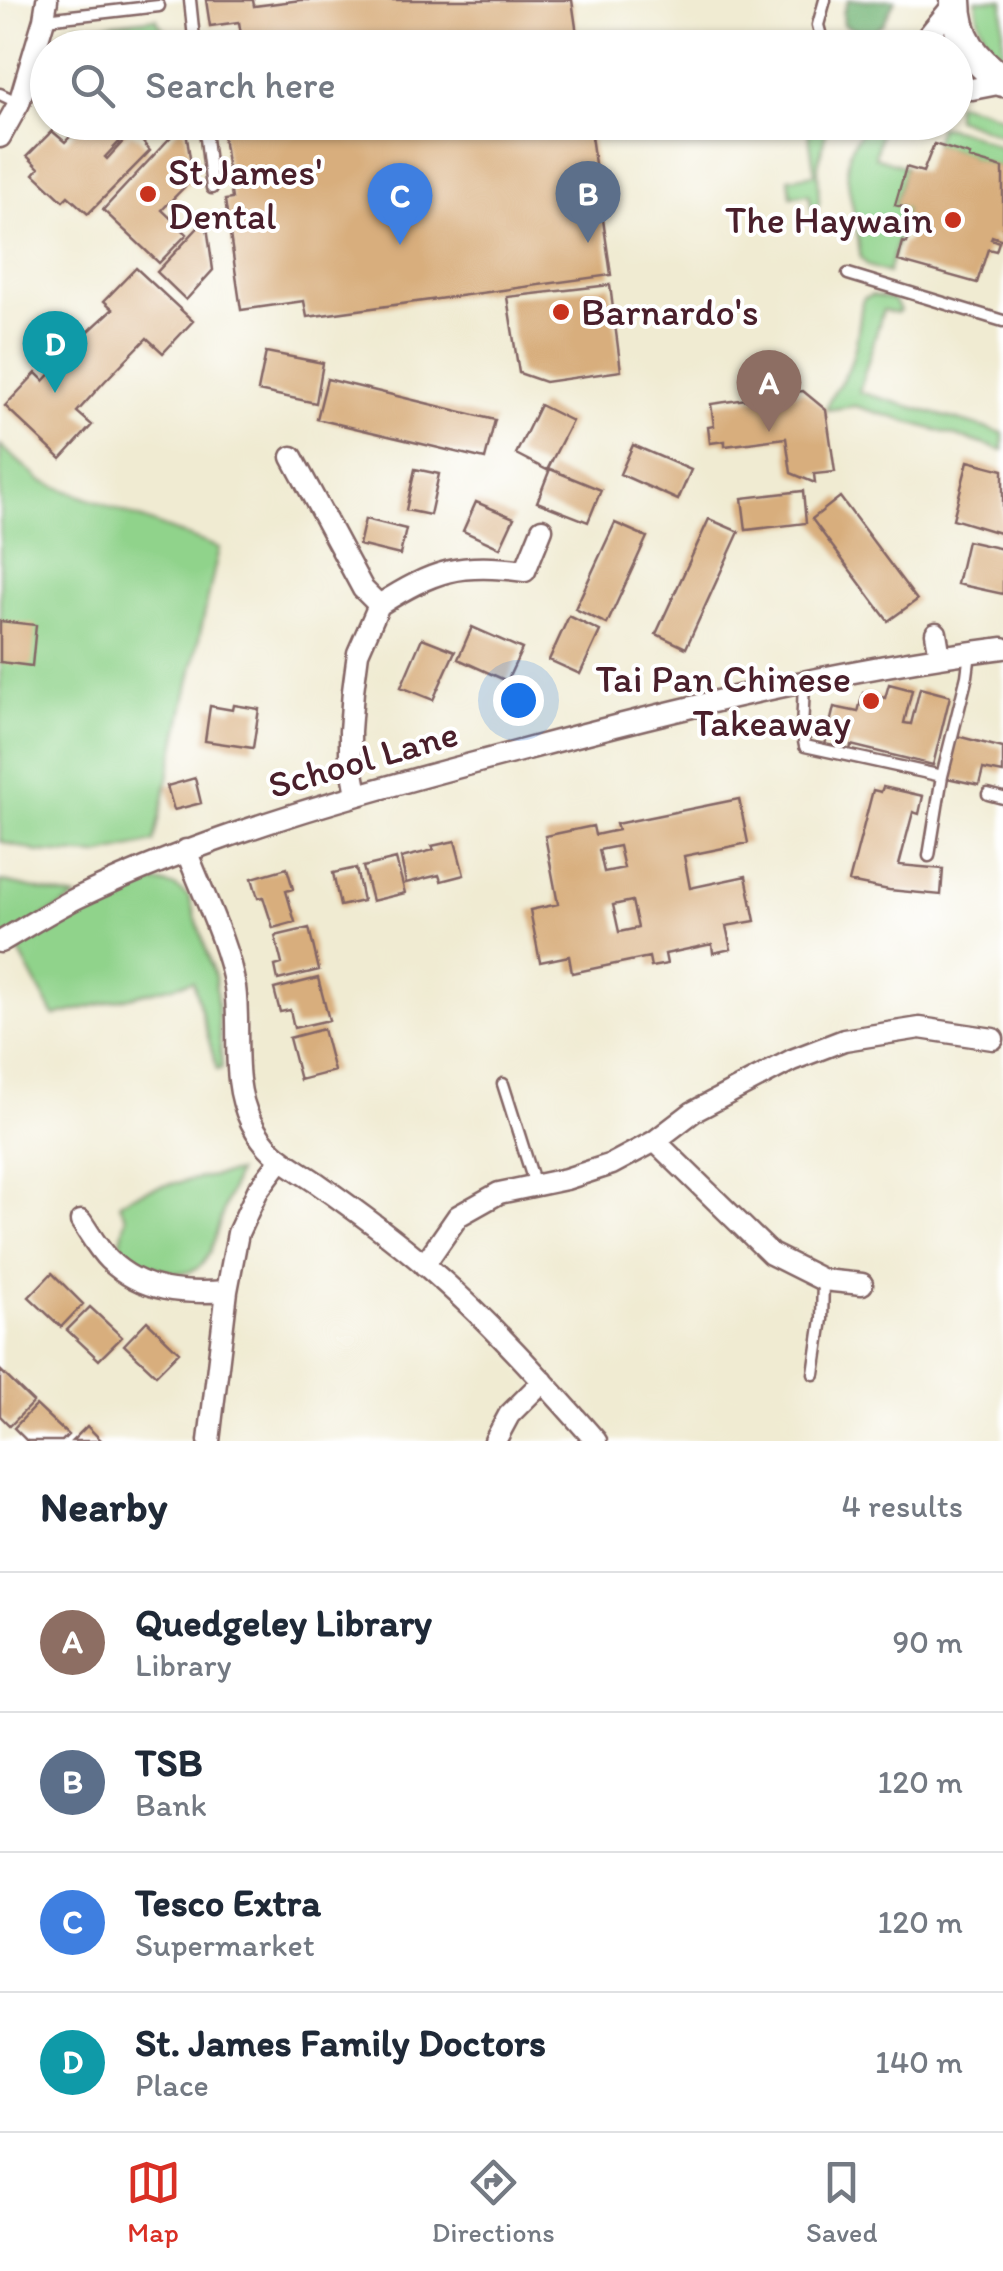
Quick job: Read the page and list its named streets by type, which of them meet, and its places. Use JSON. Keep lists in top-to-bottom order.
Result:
{
  "streets": {
    "street": ["School Lane"]
  },
  "places": [
    "St James' Dental",
    "The Haywain",
    "Barnardo's",
    "Tai Pan Chinese Takeaway"
  ],
  "page": {
    "search": "Search here",
    "pins": [
      "B",
      "C",
      "D",
      "A"
    ],
    "heading": ["Nearby", "4 results"],
    "list": [
      {
        "mark": "A",
        "name": "Quedgeley Library",
        "note": "Library",
        "value": "90 m"
      },
      {
        "mark": "B",
        "name": "TSB",
        "note": "Bank",
        "value": "120 m"
      },
      {
        "mark": "C",
        "name": "Tesco Extra",
        "note": "Supermarket",
        "value": "120 m"
      },
      {
        "mark": "D",
        "name": "St. James Family Doctors",
        "note": "Place",
        "value": "140 m"
      }
    ],
    "nav": ["Map", "Directions", "Saved"]
  }
}
